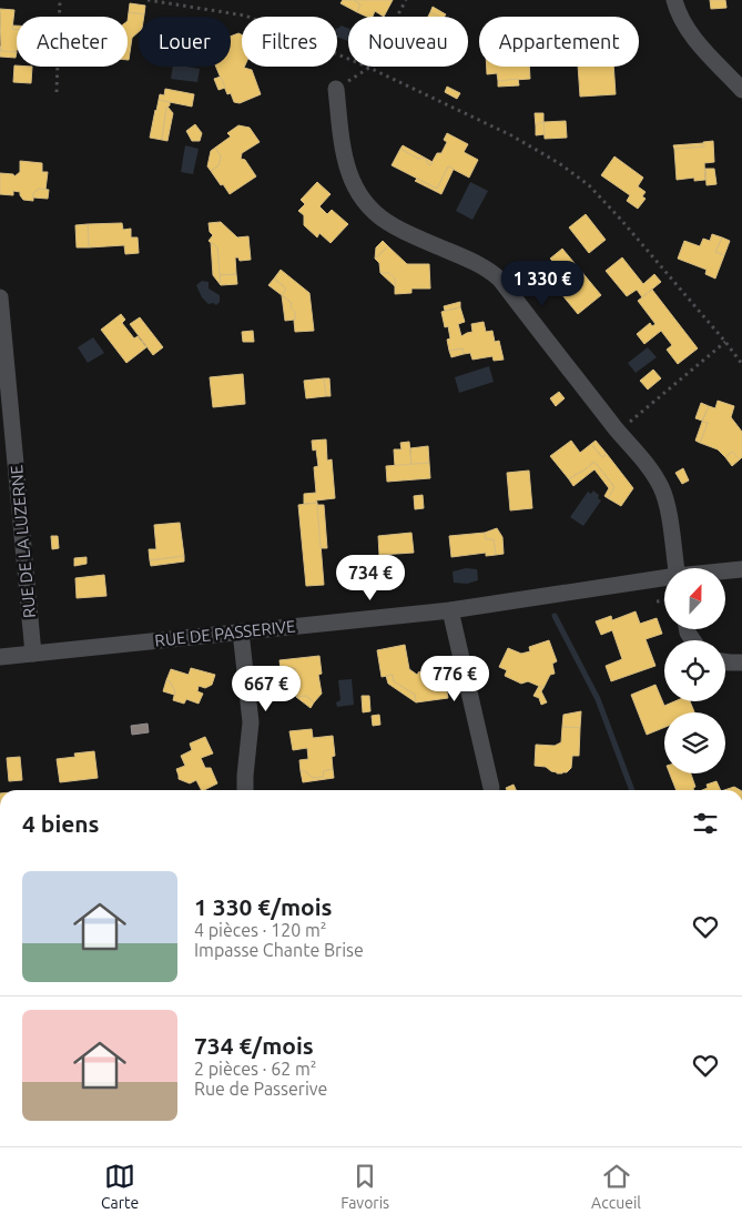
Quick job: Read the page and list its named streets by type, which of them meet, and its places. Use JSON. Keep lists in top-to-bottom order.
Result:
{
  "streets": {
    "street": ["RUE DE LA LUZERNE", "RUE DE PASSERIVE"]
  },
  "crossings": [
    ["RUE DE LA LUZERNE", "RUE DE PASSERIVE"]
  ],
  "north": "top",
  "page": {
    "chip": [
      "Acheter",
      "Louer",
      "Filtres",
      "Nouveau",
      "Appartement"
    ],
    "price": [
      "1 330 €",
      "734 €",
      "776 €",
      "667 €"
    ],
    "heading": "4 biens",
    "list": [
      {
        "name": "1 330 €/mois",
        "note": "4 pièces · 120 m² · Impasse Chante Brise"
      },
      {
        "name": "734 €/mois",
        "note": "2 pièces · 62 m² · Rue de Passerive"
      }
    ],
    "tabs": ["Carte", "Favoris", "Accueil"]
  }
}
